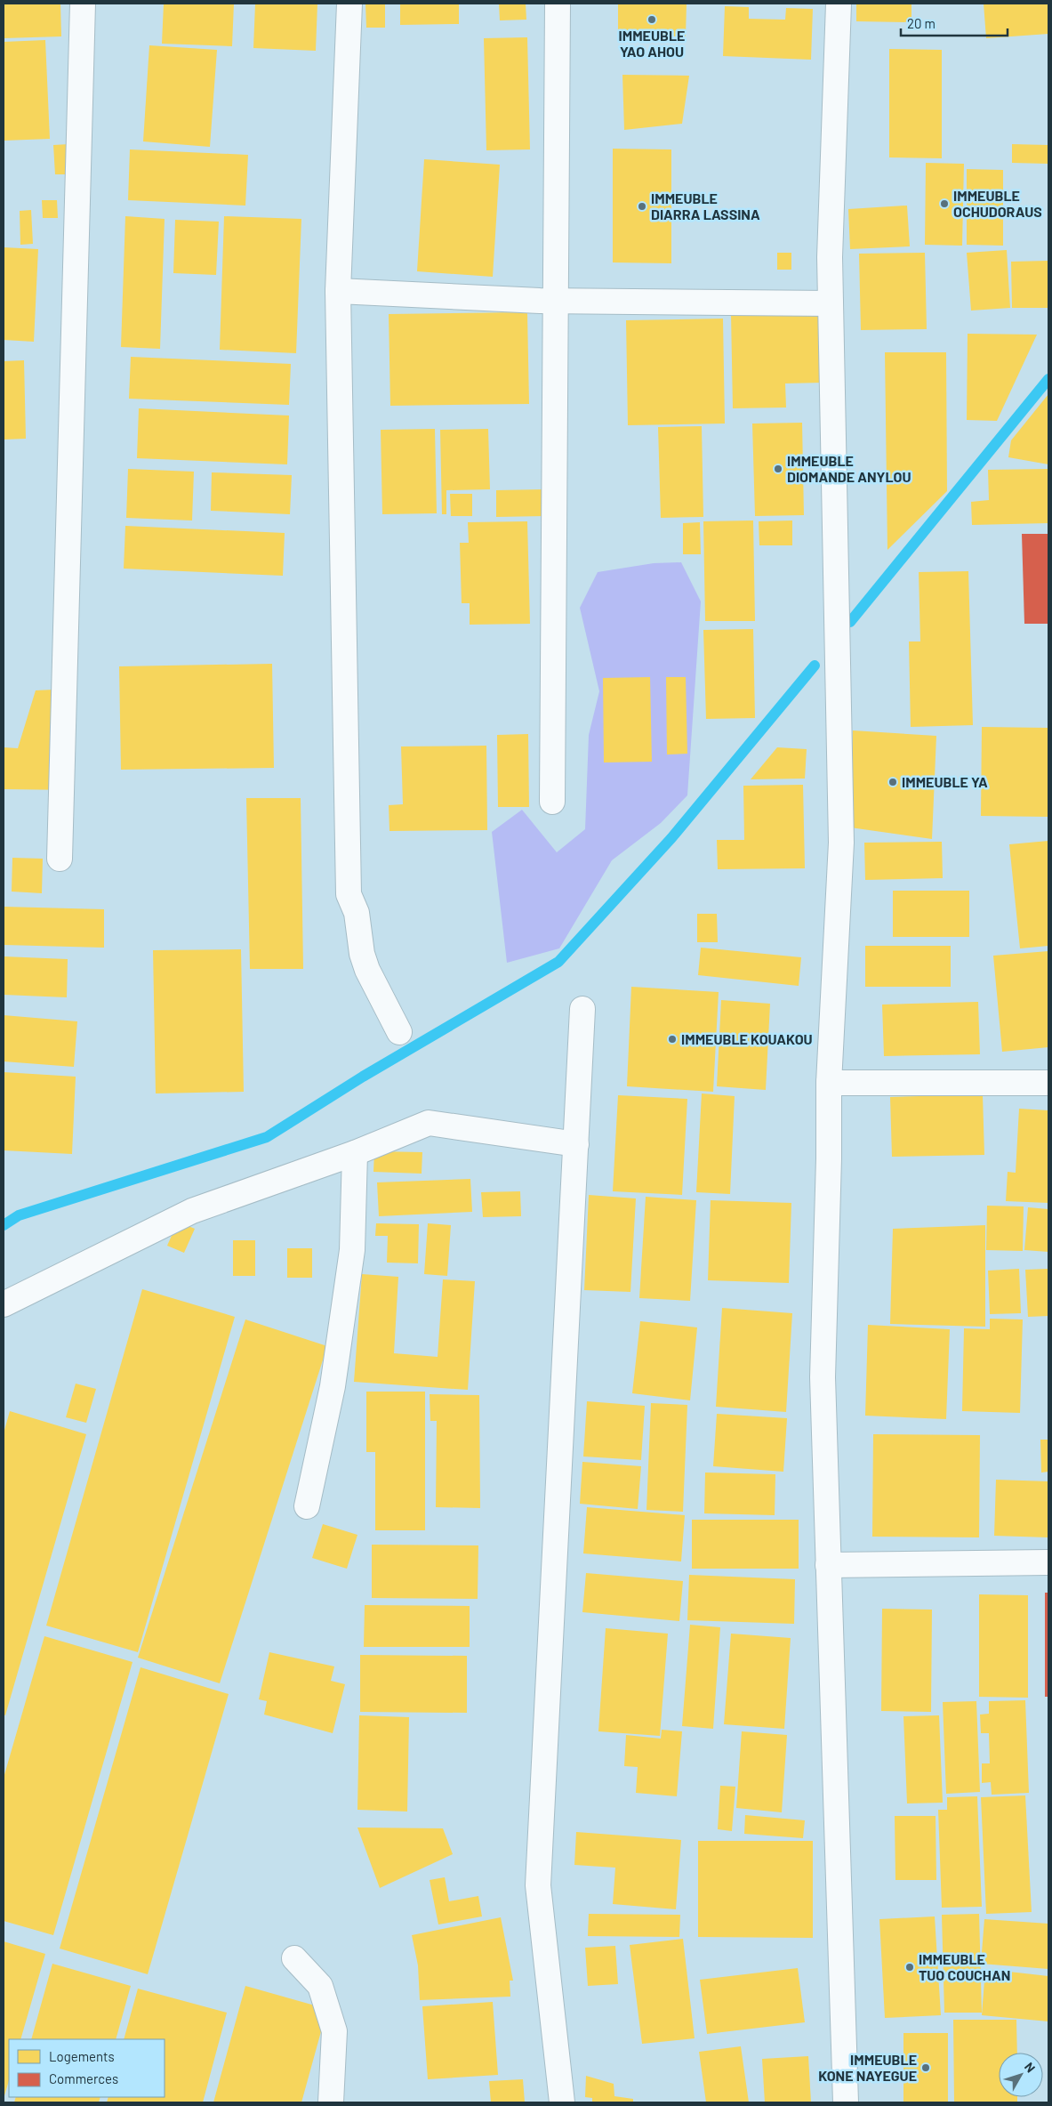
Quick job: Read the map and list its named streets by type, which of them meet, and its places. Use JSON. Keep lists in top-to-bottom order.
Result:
{
  "places": [
    "IMMEUBLE YAO AHOU",
    "IMMEUBLE OCHUDORAUS",
    "IMMEUBLE DIARRA LASSINA",
    "IMMEUBLE DIOMANDE ANYLOU",
    "IMMEUBLE YA",
    "IMMEUBLE KOUAKOU",
    "IMMEUBLE TUO COUCHAN",
    "IMMEUBLE KONE NAYEGUE"
  ],
  "legend": ["Logements", "Commerces"],
  "scale_bar": "20 m",
  "north": "top right"
}
